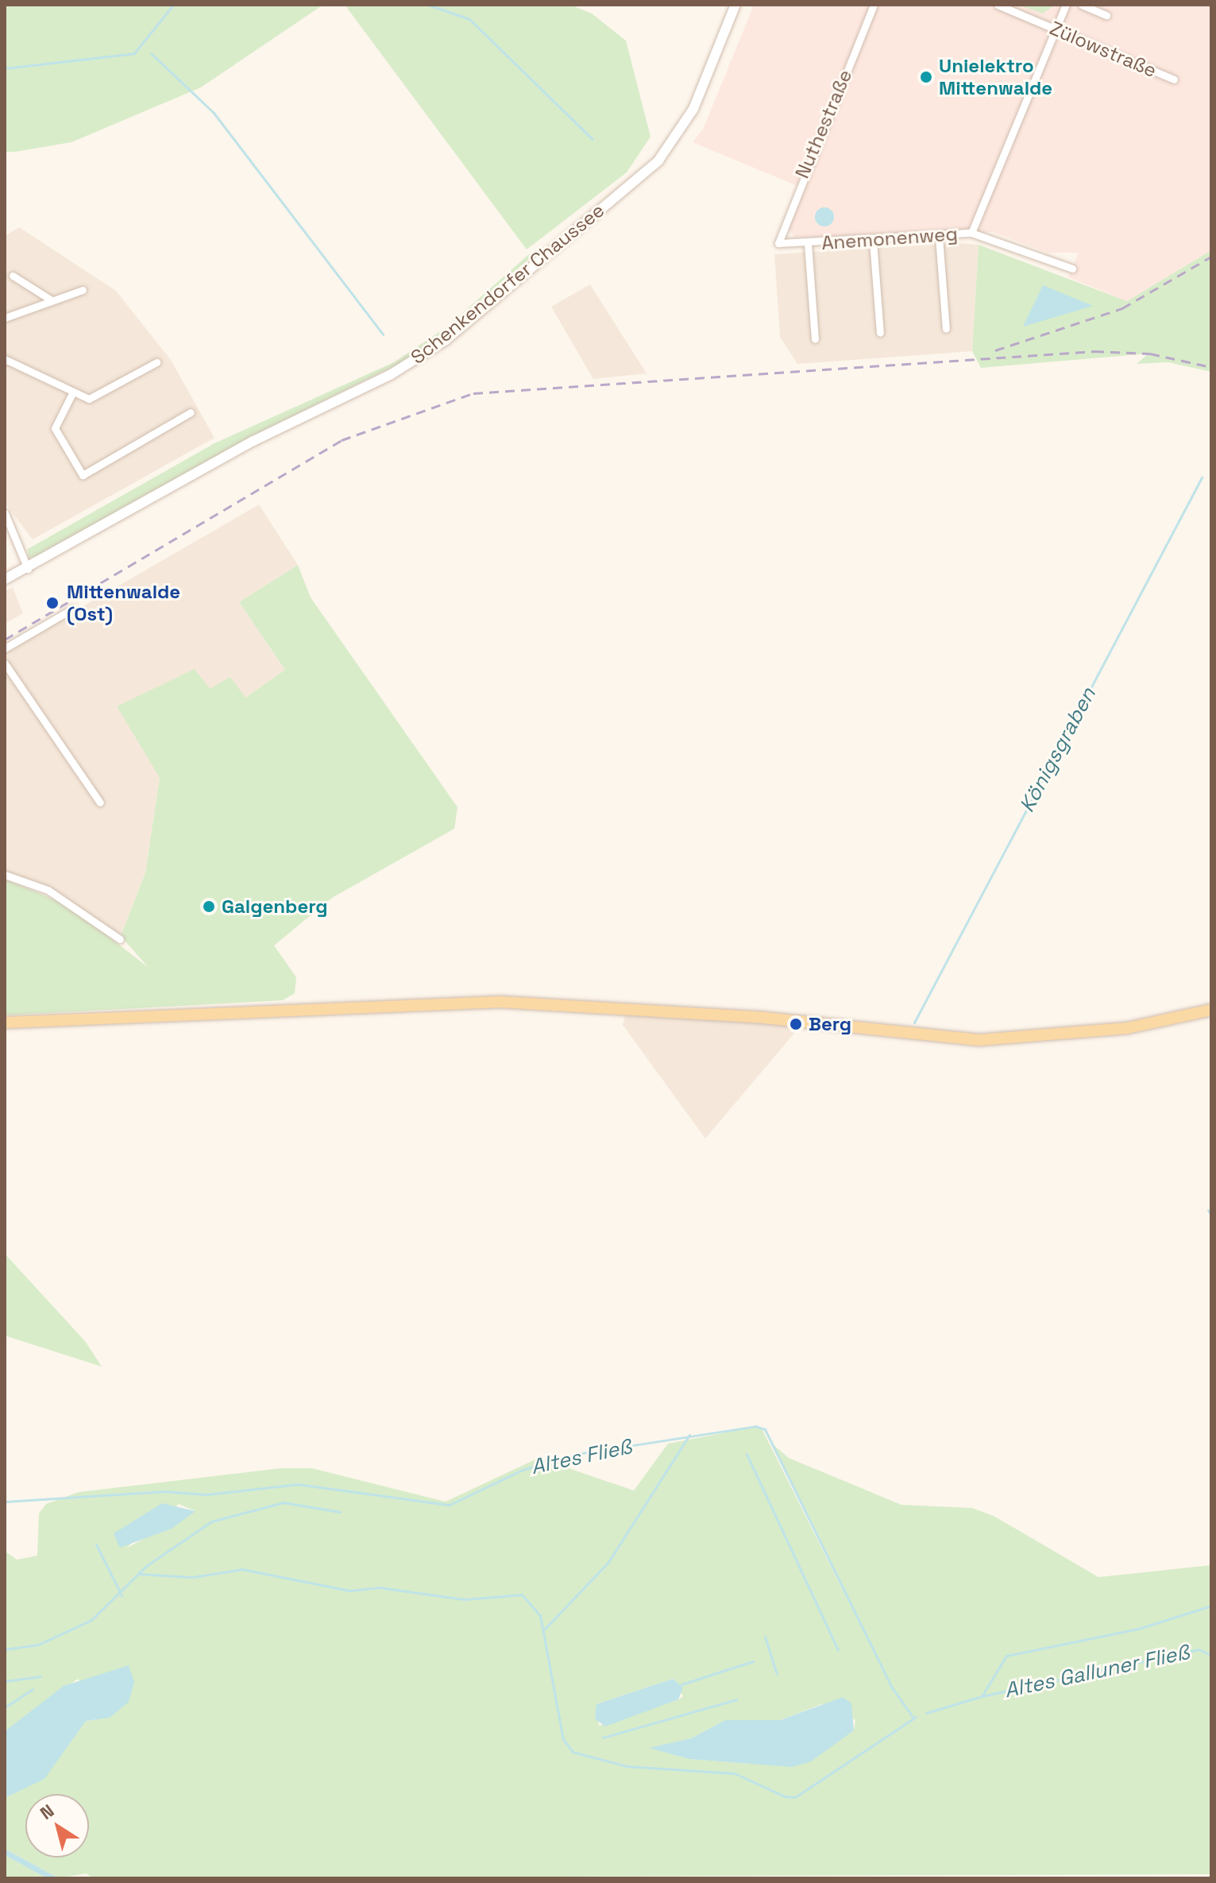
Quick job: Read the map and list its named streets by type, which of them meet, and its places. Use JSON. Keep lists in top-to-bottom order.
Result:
{
  "streets": {
    "main road": ["Schenkendorfer Chaussee"],
    "street": ["Zülowstraße", "Nuthestraße", "Anemonenweg"]
  },
  "crossings": [
    ["Nuthestraße", "Anemonenweg"]
  ],
  "water": ["Königsgraben", "Altes Fließ", "Altes Galluner Fließ"],
  "places": [
    "Unielektro Mittenwalde",
    "Mittenwalde (Ost)",
    "Galgenberg",
    "Berg"
  ],
  "north": "top left"
}
